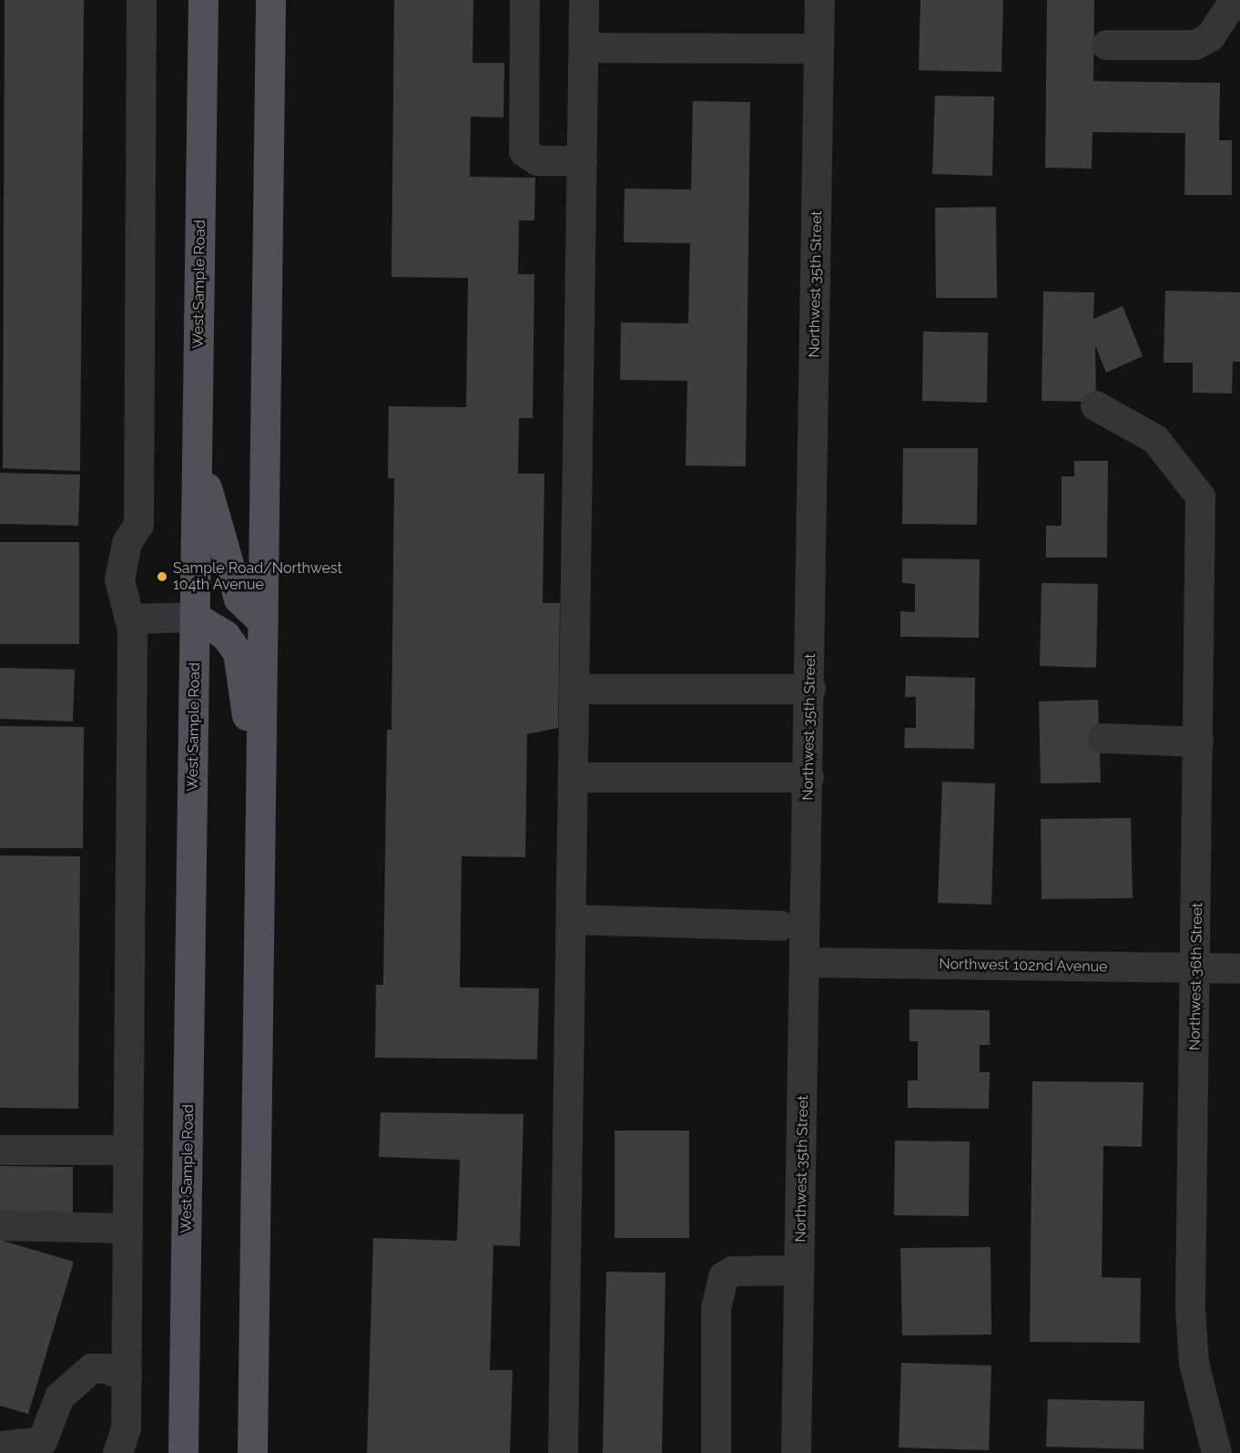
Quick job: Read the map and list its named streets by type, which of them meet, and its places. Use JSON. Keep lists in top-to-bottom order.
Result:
{
  "streets": {
    "main road": ["West Sample Road"],
    "street": ["Northwest 35th Street", "Northwest 102nd Avenue", "Northwest 36th Street"]
  },
  "crossings": [
    ["Northwest 35th Street", "Northwest 102nd Avenue"],
    ["Northwest 102nd Avenue", "Northwest 36th Street"]
  ],
  "places": ["Sample Road/Northwest 104th Avenue"]
}
